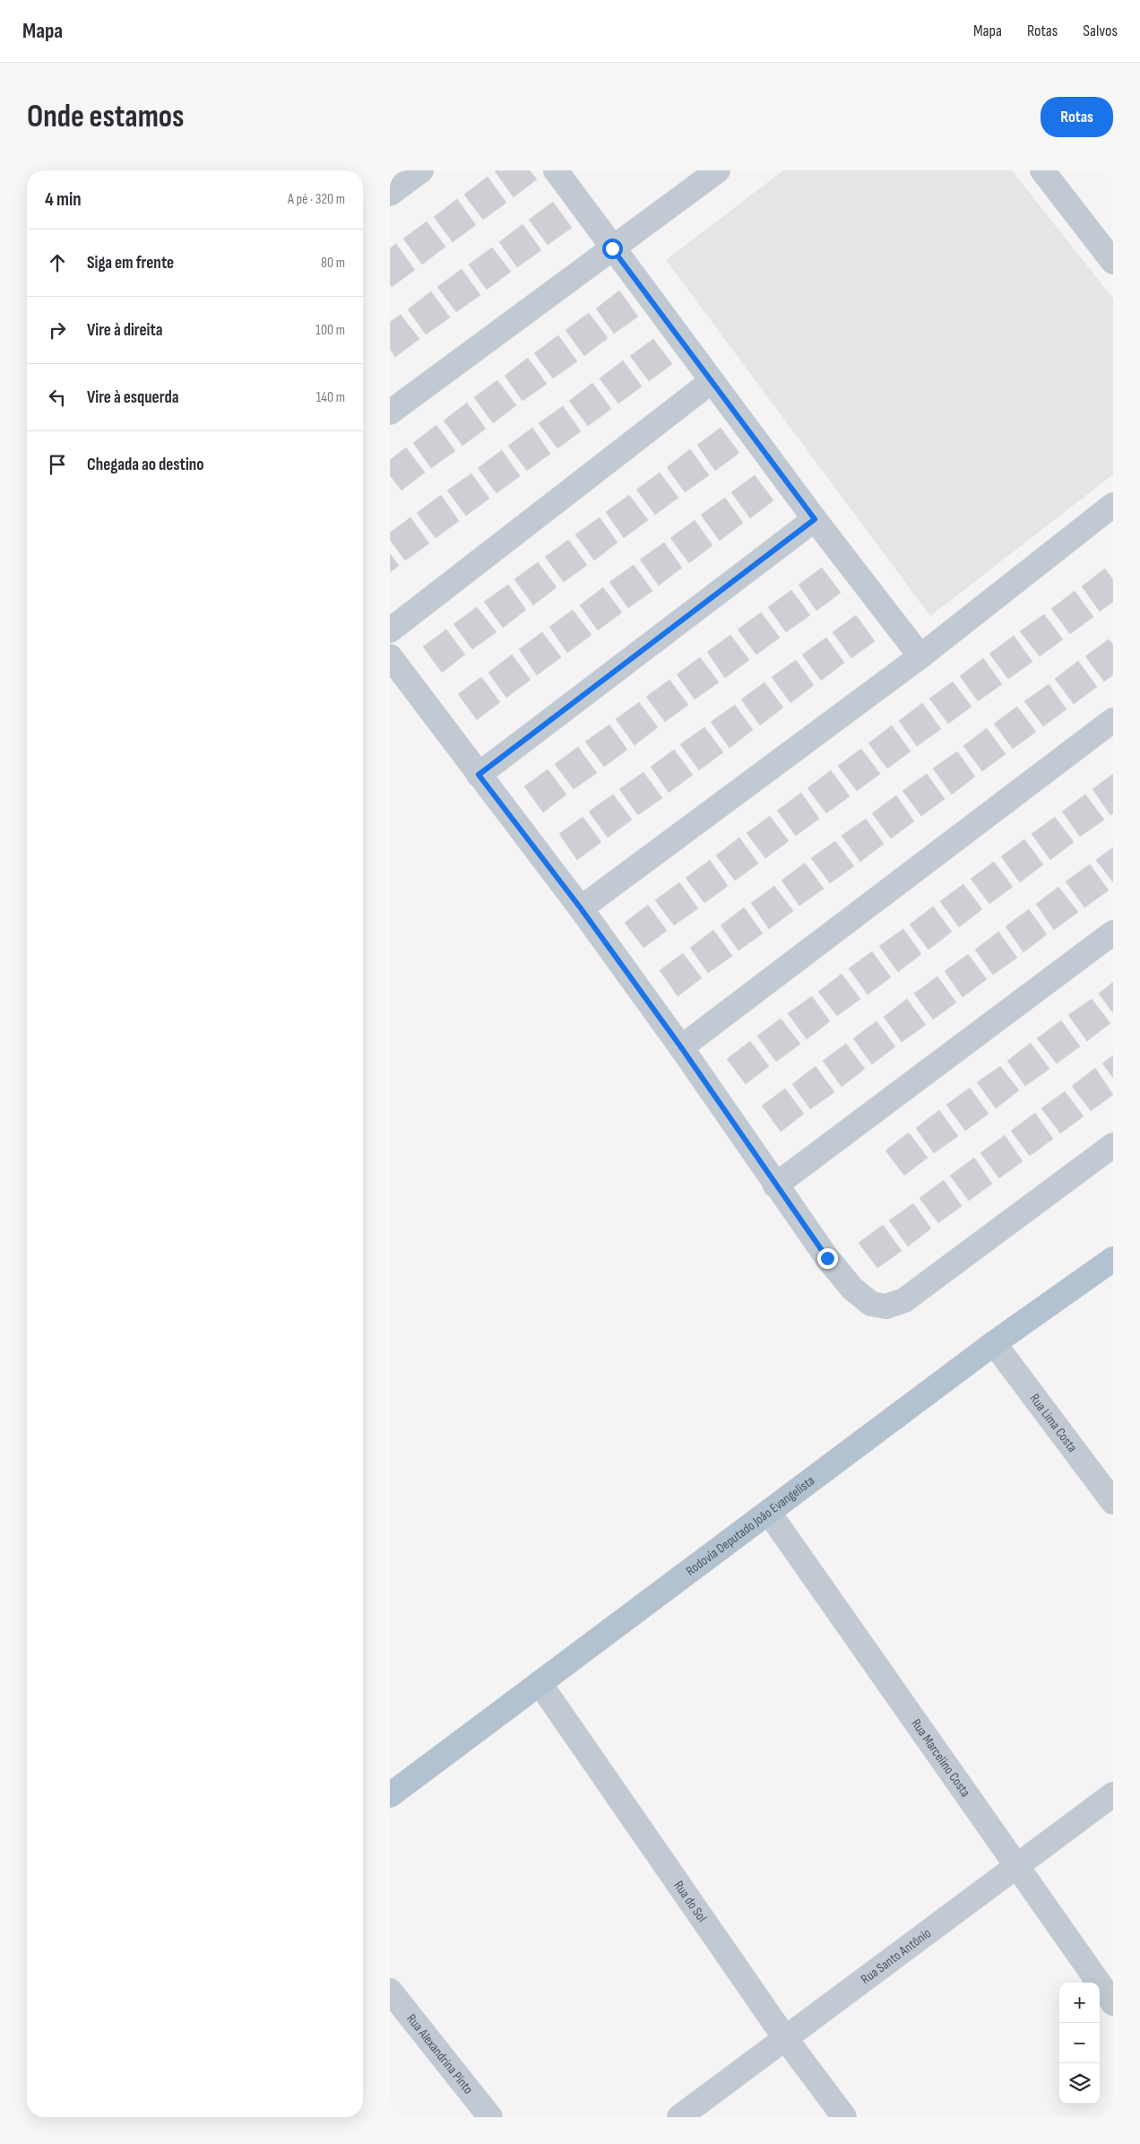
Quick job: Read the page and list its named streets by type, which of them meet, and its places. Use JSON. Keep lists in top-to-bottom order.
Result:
{
  "streets": {
    "main road": ["Rodovia Deputado João Evangelista"],
    "street": [
      "Rua Lima Costa",
      "Rua Marcelino Costa",
      "Rua do Sol",
      "Rua Santo Antônio",
      "Rua Alexandrina Pinto"
    ]
  },
  "crossings": [
    ["Rua Lima Costa", "Rodovia Deputado João Evangelista"],
    ["Rodovia Deputado João Evangelista", "Rua Marcelino Costa"],
    ["Rodovia Deputado João Evangelista", "Rua do Sol"],
    ["Rua Marcelino Costa", "Rua Santo Antônio"],
    ["Rua do Sol", "Rua Santo Antônio"]
  ],
  "page": {
    "header": "Mapa",
    "nav": ["Mapa", "Rotas", "Salvos"],
    "buttons": "Rotas",
    "title": "Onde estamos",
    "heading": ["4 min", "A pé · 320 m"],
    "list": [
      ["Siga em frente", "80 m"],
      ["Vire à direita", "100 m"],
      ["Vire à esquerda", "140 m"],
      "Chegada ao destino"
    ],
    "map_buttons": ["+", "−"]
  }
}
